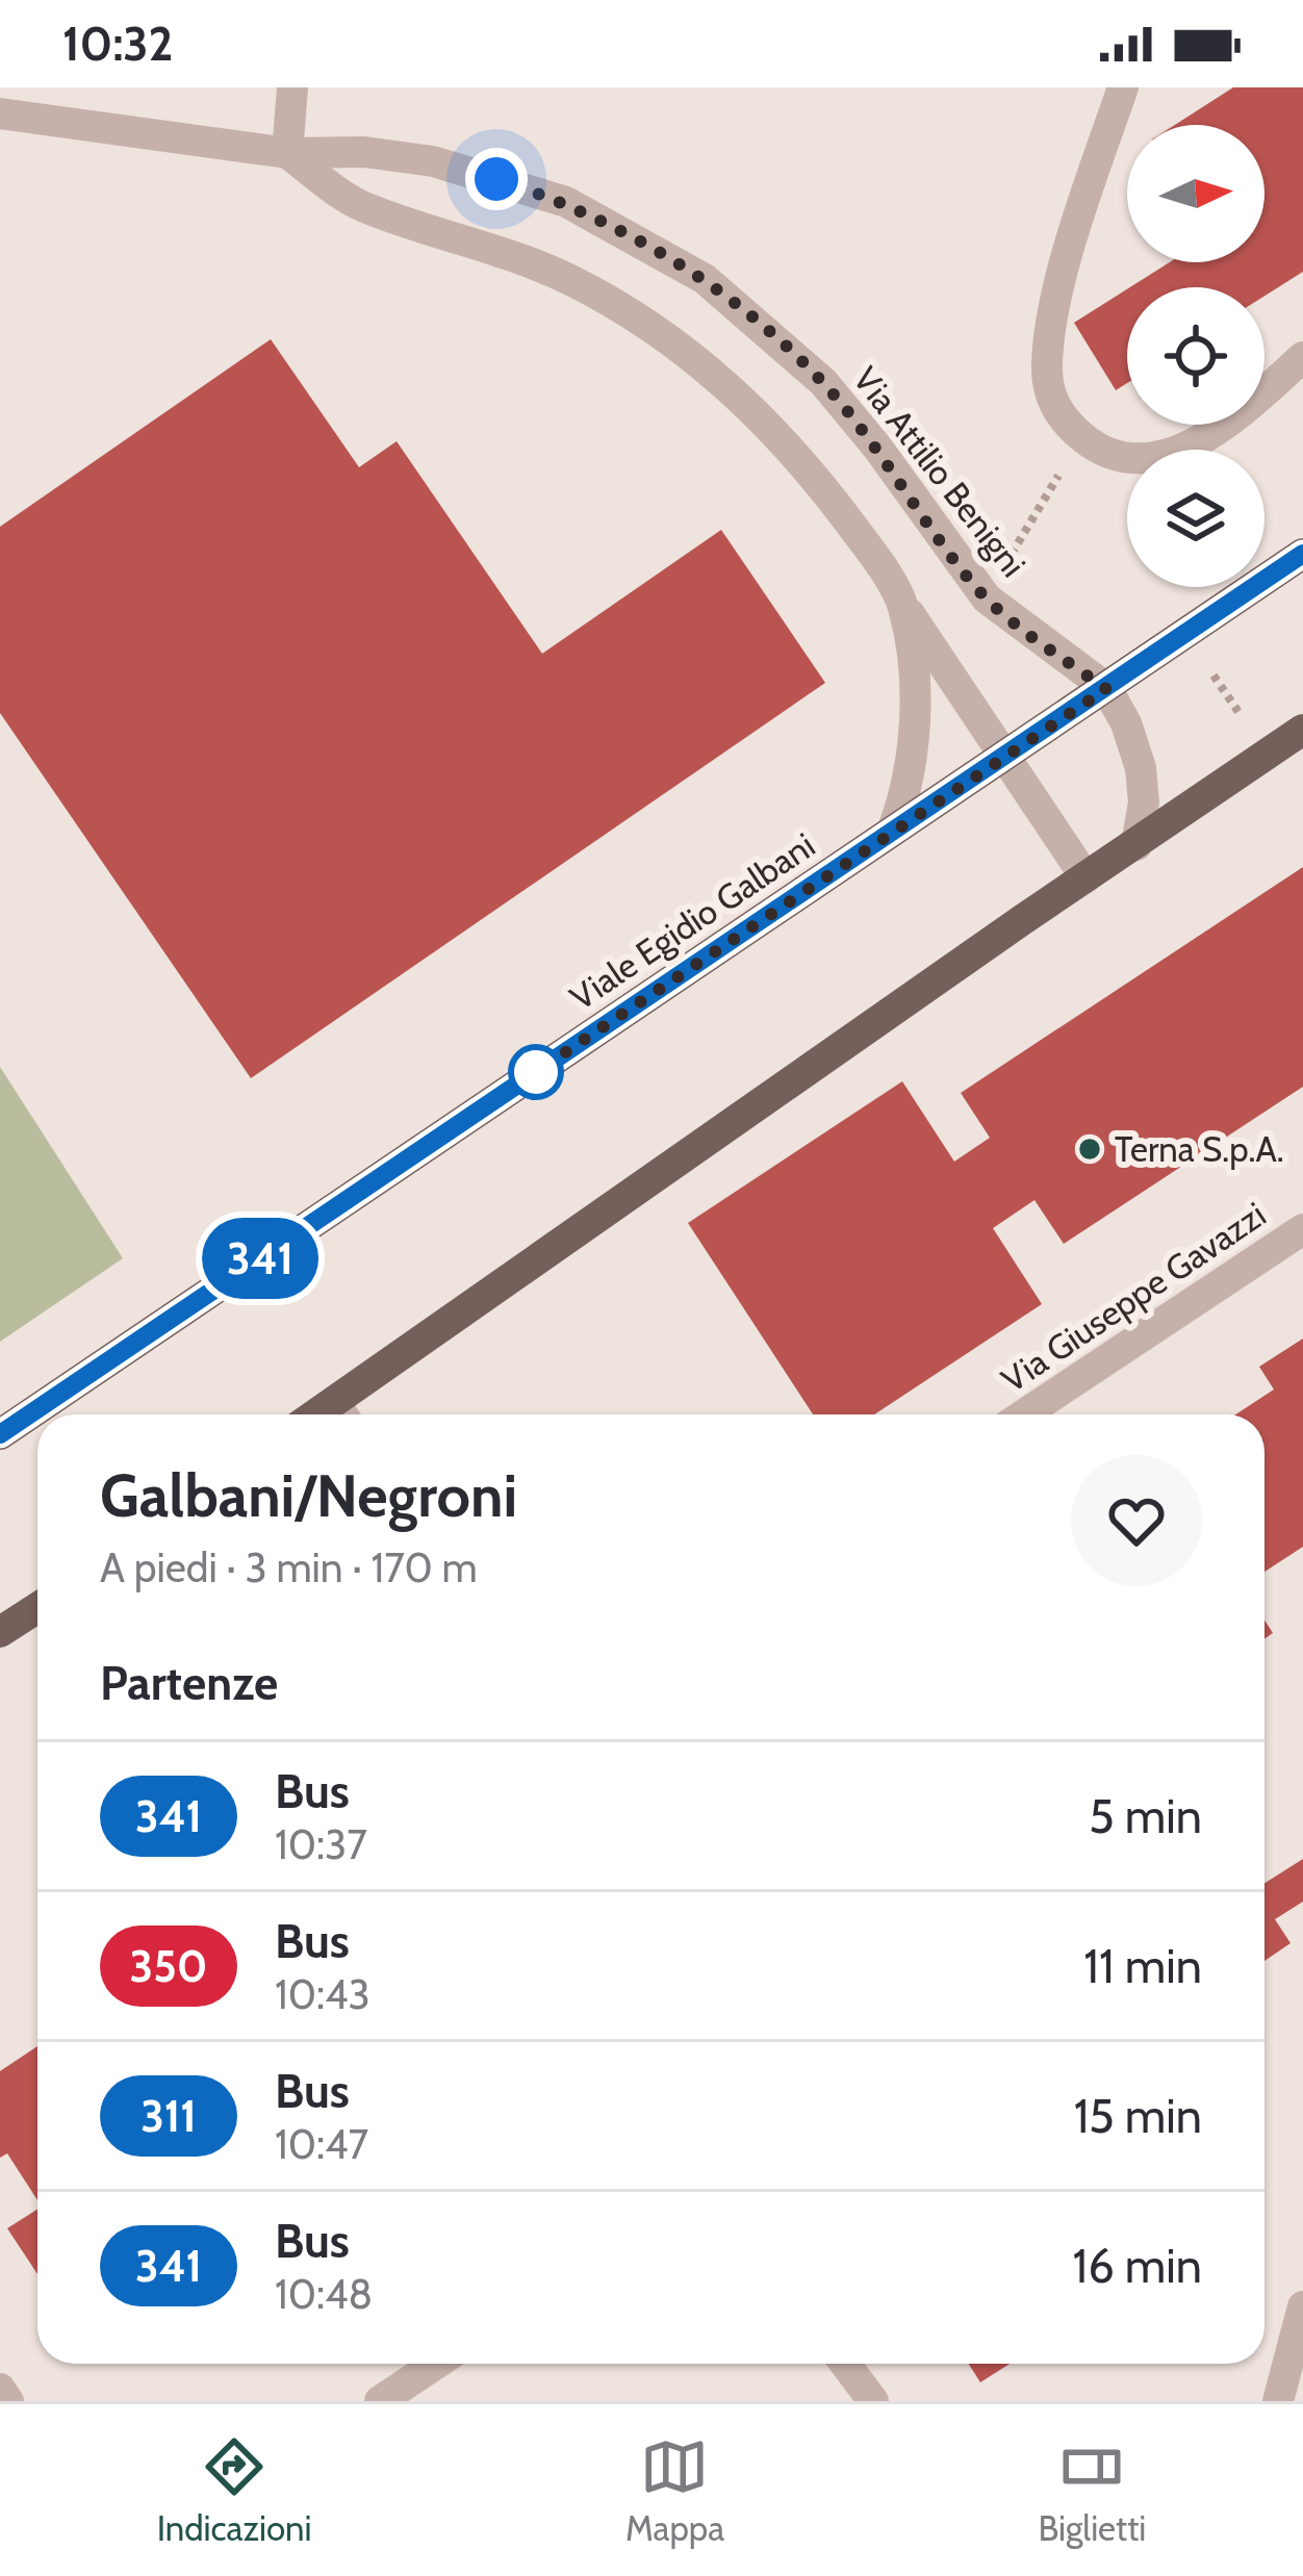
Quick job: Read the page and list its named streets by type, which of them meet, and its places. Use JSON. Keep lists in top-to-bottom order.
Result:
{
  "streets": {
    "main road": ["Viale Egidio Galbani"],
    "street": ["Via Attilio Benigni", "Via Giuseppe Gavazzi"]
  },
  "crossings": [
    ["Via Attilio Benigni", "Viale Egidio Galbani"]
  ],
  "places": ["Terna S.p.A."],
  "lines": ["bus line 341"],
  "north": "right",
  "page": {
    "status": "10:32",
    "on_map": "341",
    "heading": [
      ["Galbani/Negroni", "A piedi · 3 min · 170 m"],
      "Partenze"
    ],
    "list": [
      {
        "mark": "341",
        "name": "Bus",
        "note": "10:37",
        "value": "5 min"
      },
      {
        "mark": "350",
        "name": "Bus",
        "note": "10:43",
        "value": "11 min"
      },
      {
        "mark": "311",
        "name": "Bus",
        "note": "10:47",
        "value": "15 min"
      },
      {
        "mark": "341",
        "name": "Bus",
        "note": "10:48",
        "value": "16 min"
      }
    ],
    "tabs": ["Indicazioni", "Mappa", "Biglietti"]
  }
}
